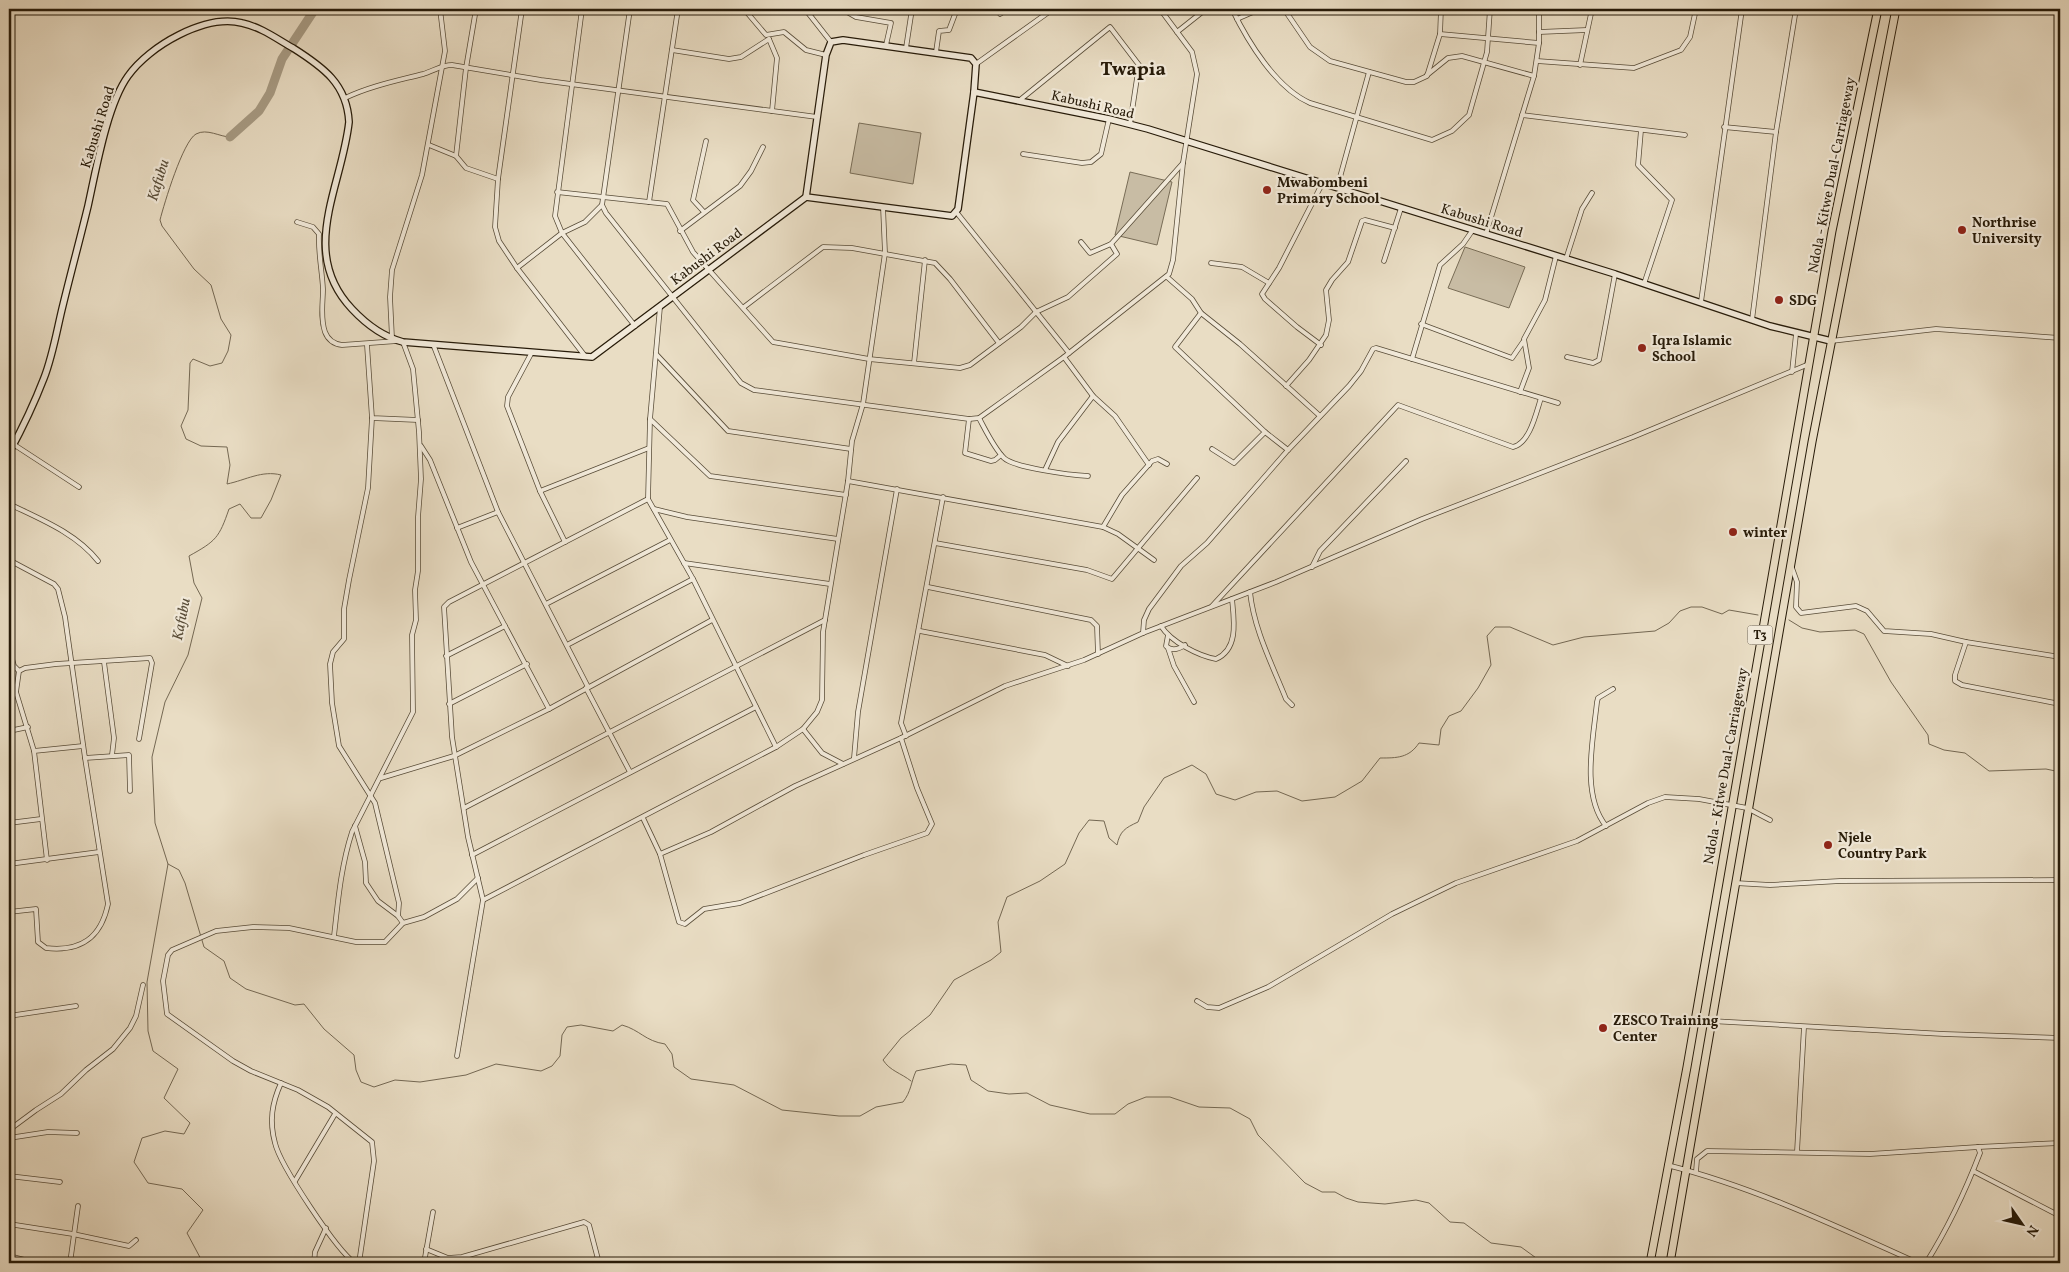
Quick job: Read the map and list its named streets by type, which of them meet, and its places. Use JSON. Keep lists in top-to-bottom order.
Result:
{
  "streets": {
    "highway": ["Ndola - Kitwe Dual-Carriageway", "T3"],
    "main road": ["Kabushi Road"]
  },
  "crossings": [
    ["Kabushi Road", "Ndola - Kitwe Dual-Carriageway"],
    ["Kabushi Road", "T3"]
  ],
  "districts": ["Twapia"],
  "water": ["Kafubu"],
  "places": [
    "Mwabombeni Primary School",
    "Northrise University",
    "SDG",
    "Iqra Islamic School",
    "winter",
    "Njele Country Park",
    "ZESCO Training Center"
  ],
  "north": "bottom right"
}
